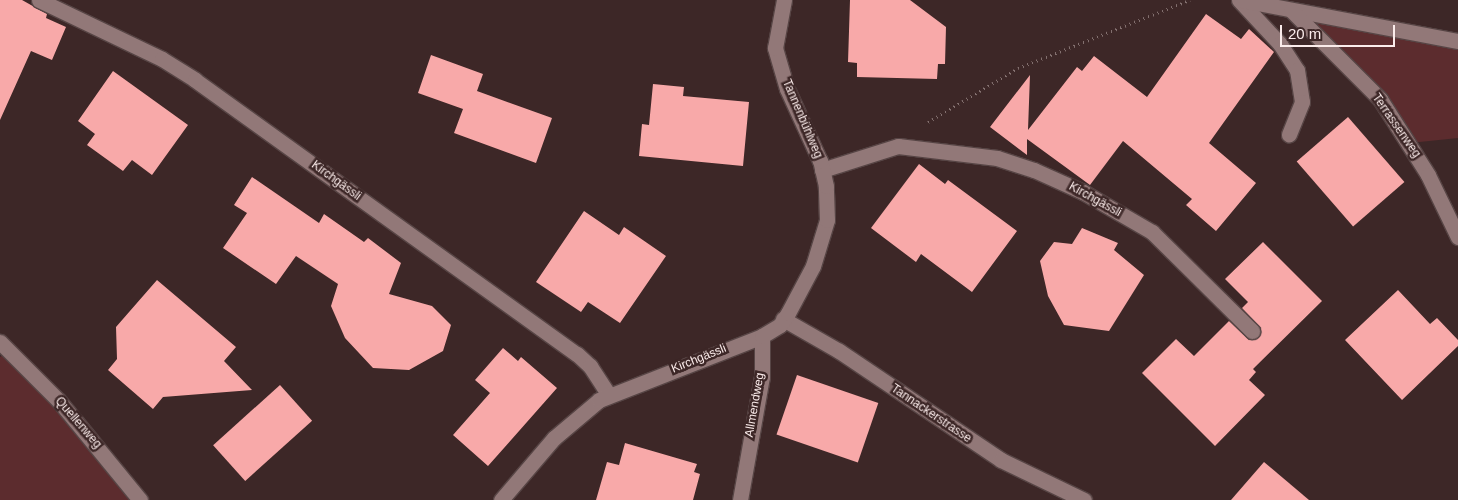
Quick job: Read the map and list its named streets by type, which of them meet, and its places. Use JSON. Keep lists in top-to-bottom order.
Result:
{
  "streets": {
    "street": [
      "Tannenbühlweg",
      "Terrassenweg",
      "Kirchgässli",
      "Allmendweg",
      "Tannackerstrasse",
      "Quellenweg"
    ]
  },
  "crossings": [
    ["Tannenbühlweg", "Kirchgässli"],
    ["Tannenbühlweg", "Tannackerstrasse"],
    ["Kirchgässli", "Allmendweg"]
  ],
  "scale_bar": "20 m"
}
